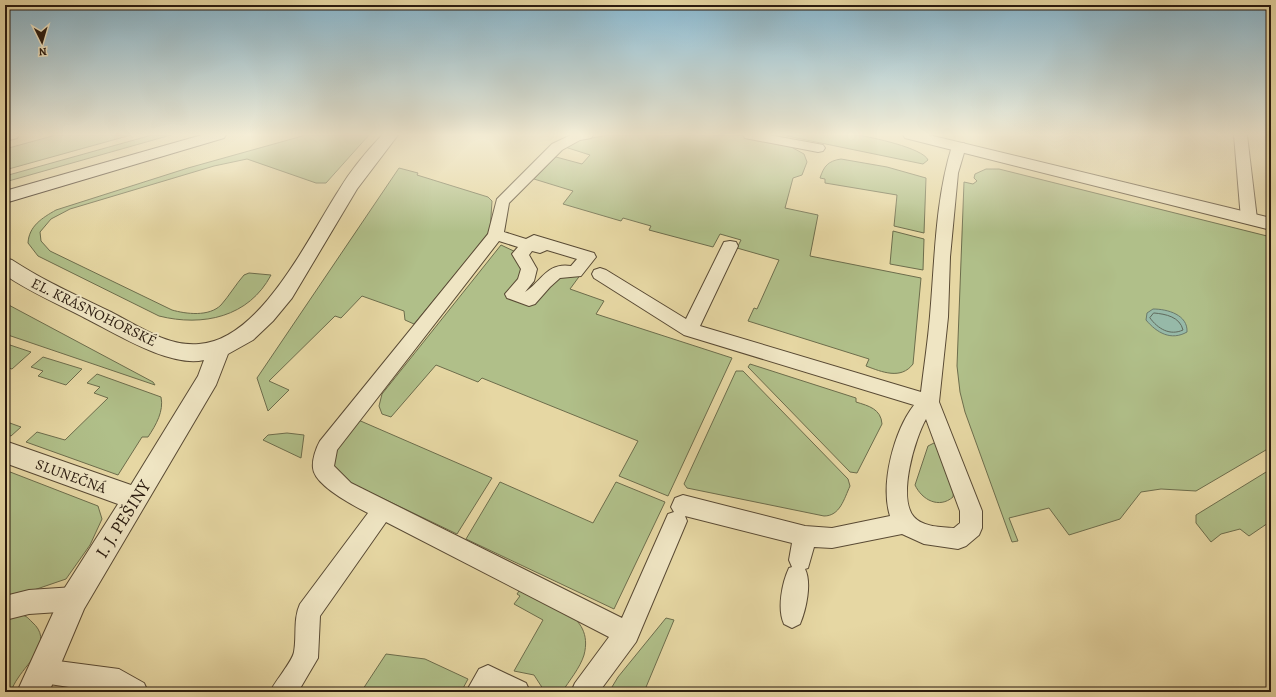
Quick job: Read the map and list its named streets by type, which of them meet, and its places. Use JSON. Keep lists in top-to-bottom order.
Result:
{
  "streets": {
    "street": ["EL. KRÁSNOHORSKÉ", "SLUNEČNÁ", "I. J. PEŠINY"]
  },
  "crossings": [
    ["EL. KRÁSNOHORSKÉ", "I. J. PEŠINY"],
    ["SLUNEČNÁ", "I. J. PEŠINY"]
  ],
  "north": "bottom"
}
